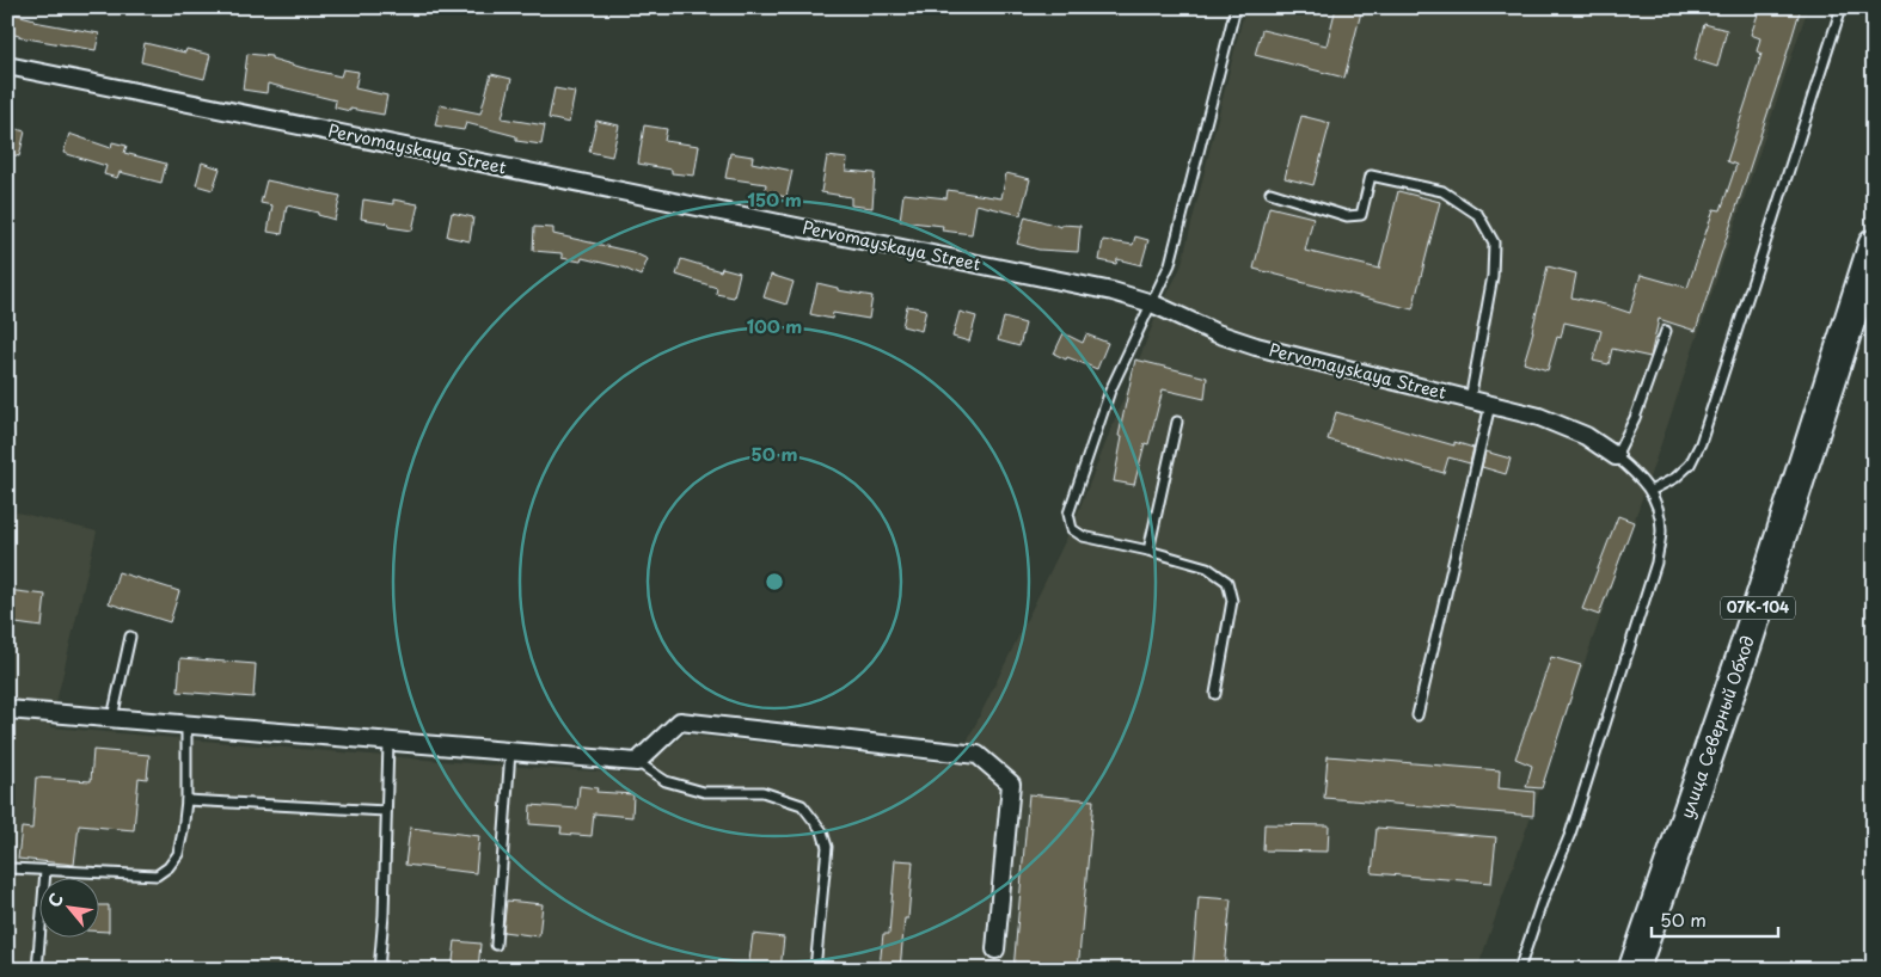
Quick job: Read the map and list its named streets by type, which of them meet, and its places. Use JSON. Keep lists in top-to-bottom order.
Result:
{
  "streets": {
    "highway": ["07К-104", "улица Северный Обход"],
    "street": ["Pervomayskaya Street"]
  },
  "scale_bar": "50 m",
  "north": "top left",
  "rings": ["150 m", "100 m", "50 m"]
}
